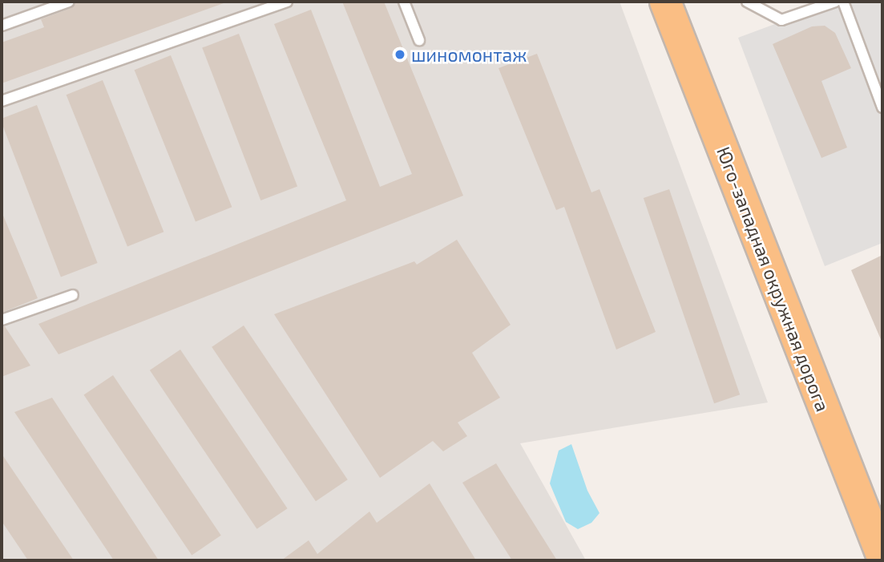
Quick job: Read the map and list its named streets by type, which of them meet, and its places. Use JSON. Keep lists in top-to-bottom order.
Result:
{
  "streets": {
    "highway": ["Юго-западная окружная дорога"]
  },
  "places": ["шиномонтаж"]
}
